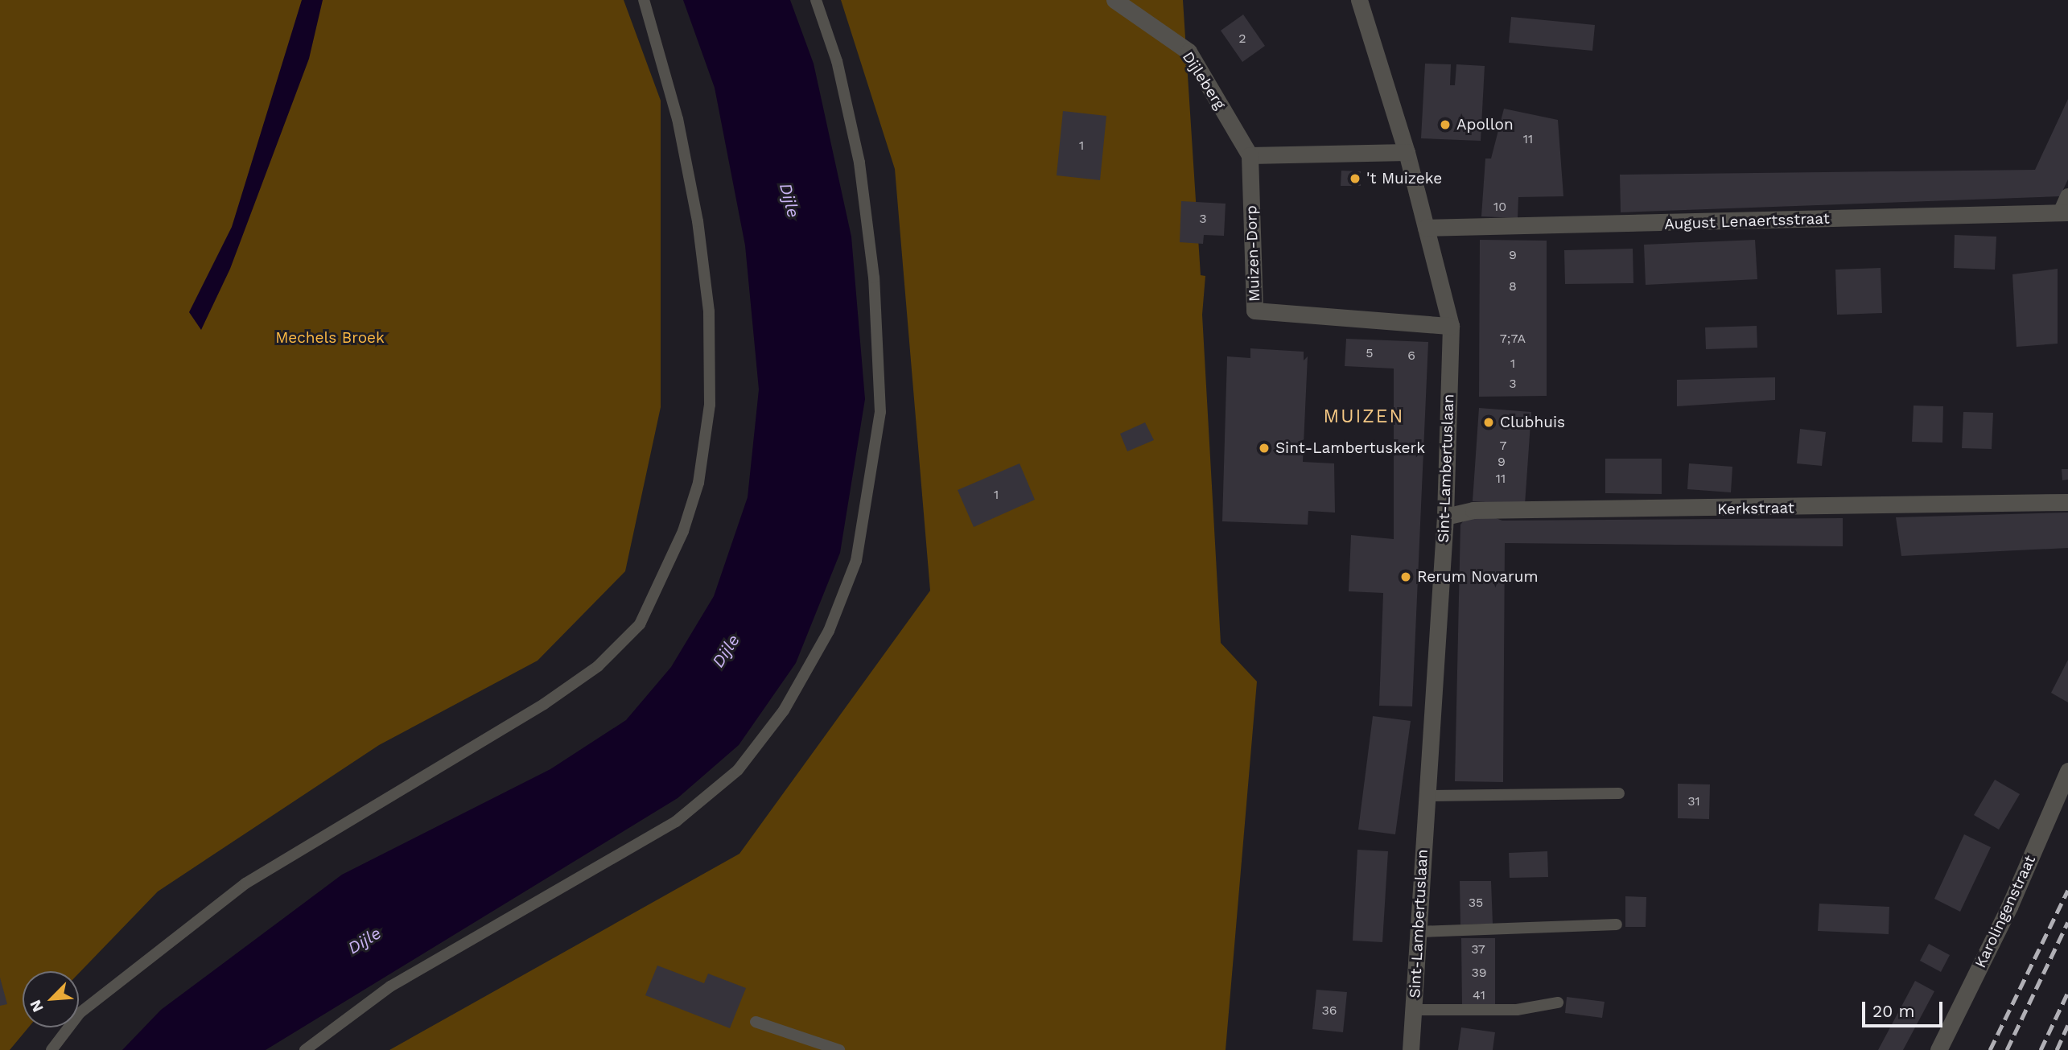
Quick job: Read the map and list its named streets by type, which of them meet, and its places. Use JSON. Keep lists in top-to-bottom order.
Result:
{
  "streets": {
    "street": [
      "Dijleberg",
      "August Lenaertsstraat",
      "Muizen-Dorp",
      "Sint-Lambertuslaan",
      "Kerkstraat",
      "Karolingenstraat"
    ]
  },
  "crossings": [
    ["Dijleberg", "Muizen-Dorp"],
    ["August Lenaertsstraat", "Sint-Lambertuslaan"],
    ["Muizen-Dorp", "Sint-Lambertuslaan"],
    ["Sint-Lambertuslaan", "Kerkstraat"]
  ],
  "districts": ["MUIZEN"],
  "water": ["Dijle"],
  "parks": ["Mechels Broek"],
  "places": [
    "Apollon",
    "'t Muizeke",
    "Clubhuis",
    "Sint-Lambertuskerk",
    "Rerum Novarum"
  ],
  "house_numbers": [
    "2",
    "11",
    "1",
    "10",
    "3",
    "9",
    "8",
    "7;7A",
    "5",
    "6",
    "1",
    "3",
    "7",
    "9",
    "11",
    "1",
    "31",
    "35",
    "37",
    "39",
    "41",
    "36"
  ],
  "scale_bar": "20 m",
  "north": "bottom left"
}
